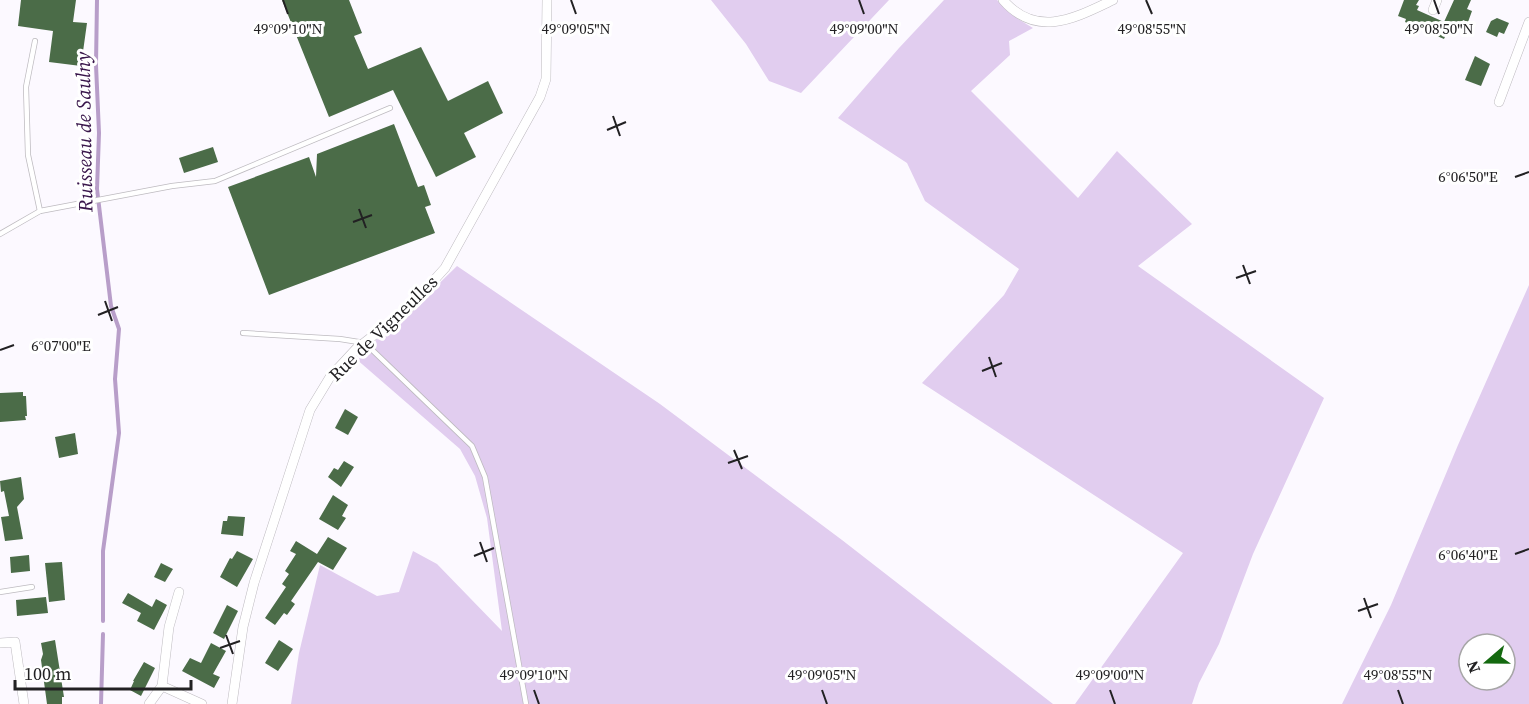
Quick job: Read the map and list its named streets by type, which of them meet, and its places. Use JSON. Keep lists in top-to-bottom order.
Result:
{
  "streets": {
    "street": ["Rue de Vigneulles"]
  },
  "water": ["Ruisseau de Saulny"],
  "scale_bar": "100 m",
  "north": "left",
  "coordinates": [
    "49°09'10\"N",
    "49°09'05\"N",
    "49°09'00\"N",
    "49°08'55\"N",
    "49°08'50\"N",
    "6°06'50\"E",
    "6°07'00\"E",
    "6°06'40\"E"
  ]
}
